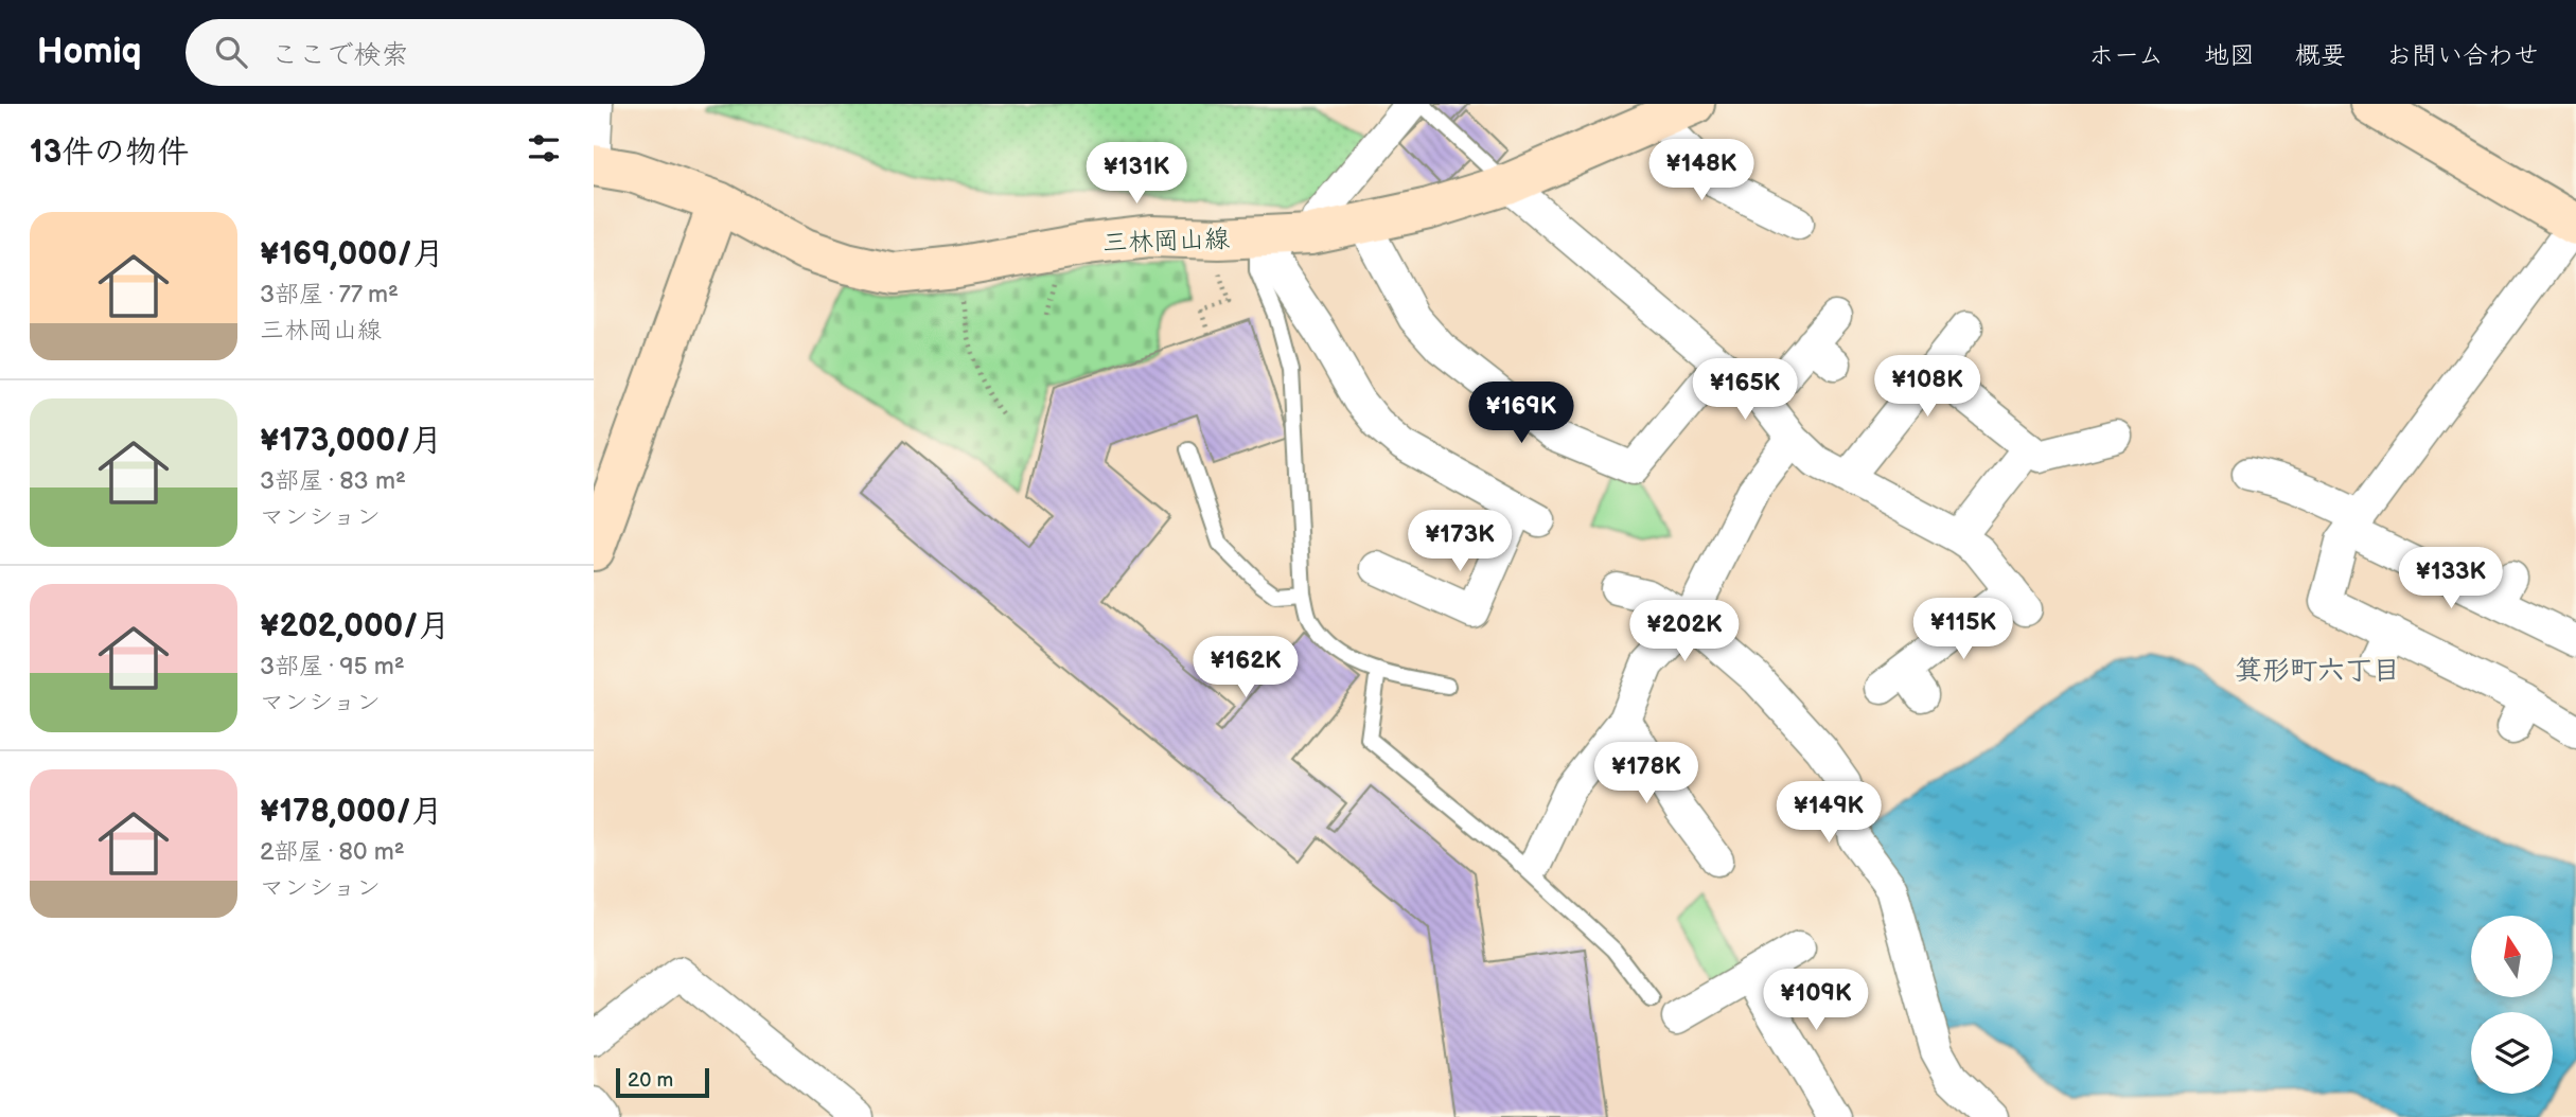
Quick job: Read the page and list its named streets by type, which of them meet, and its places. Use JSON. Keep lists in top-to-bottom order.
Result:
{
  "streets": {
    "main road": ["三林岡山線"]
  },
  "districts": ["箕形町六丁目"],
  "scale_bar": "20 m",
  "north": "top",
  "page": {
    "header": "Homiq",
    "search": "ここで検索",
    "nav": [
      "ホーム",
      "地図",
      "概要",
      "お問い合わせ"
    ],
    "heading": "13件の物件",
    "price": [
      "¥148K",
      "¥131K",
      "¥108K",
      "¥165K",
      "¥169K",
      "¥173K",
      "¥133K",
      "¥115K",
      "¥202K",
      "¥162K",
      "¥178K",
      "¥149K",
      "¥109K"
    ],
    "list": [
      {
        "name": "¥169,000/月",
        "note": "3部屋 · 77 m² · 三林岡山線"
      },
      {
        "name": "¥173,000/月",
        "note": "3部屋 · 83 m² · マンション"
      },
      {
        "name": "¥202,000/月",
        "note": "3部屋 · 95 m² · マンション"
      },
      {
        "name": "¥178,000/月",
        "note": "2部屋 · 80 m² · マンション"
      }
    ],
    "scale": "20 m"
  }
}
